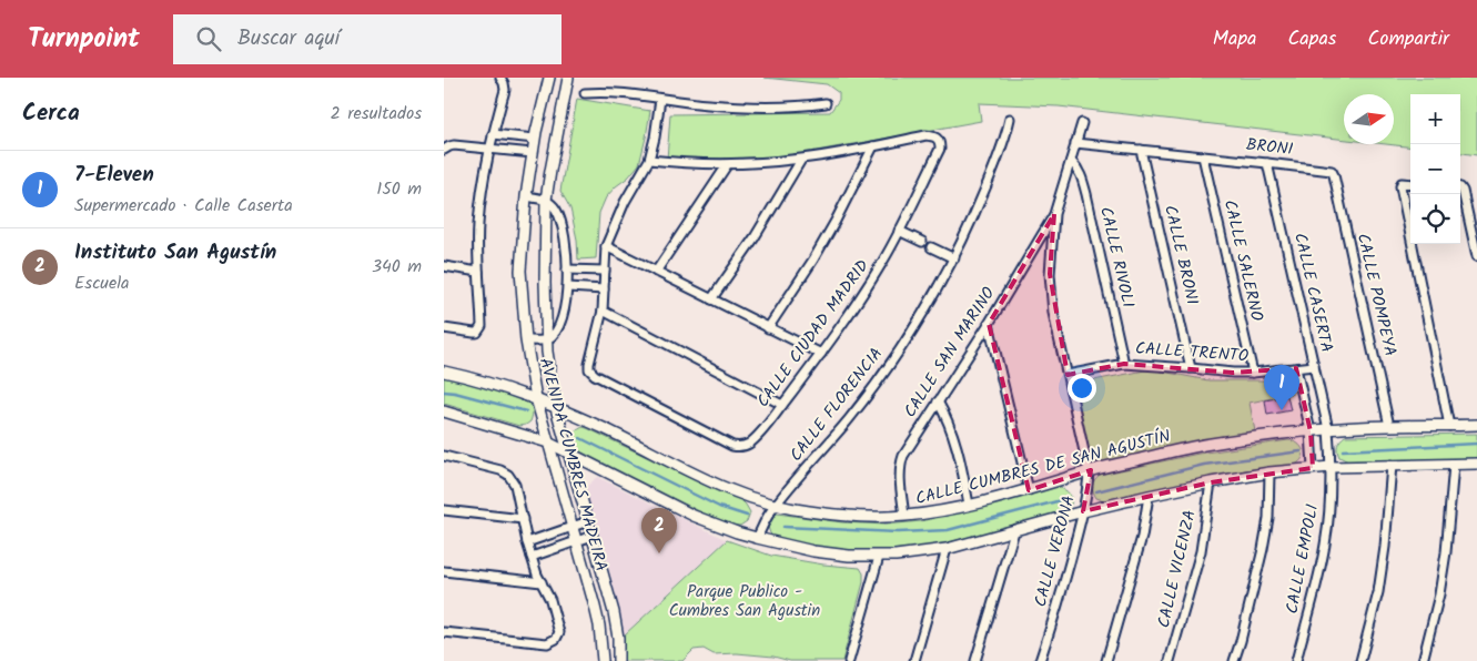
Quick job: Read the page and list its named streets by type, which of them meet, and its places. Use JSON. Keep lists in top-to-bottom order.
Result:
{
  "streets": {
    "street": [
      "BRONI",
      "CALLE BRONI",
      "CALLE RIVOLI",
      "CALLE SALERNO",
      "CALLE CASERTA",
      "CALLE POMPEYA",
      "CALLE CIUDAD MADRID",
      "CALLE SAN MARINO",
      "CALLE TRENTO",
      "CALLE FLORENCIA",
      "AVENIDA CUMBRES MADEIRA",
      "CALLE CUMBRES DE SAN AGUSTÍN",
      "CALLE VERONA",
      "CALLE EMPOLI",
      "CALLE VICENZA"
    ]
  },
  "crossings": [
    ["BRONI", "CALLE SALERNO"],
    ["BRONI", "CALLE CASERTA"],
    ["BRONI", "CALLE POMPEYA"],
    ["CALLE BRONI", "CALLE TRENTO"],
    ["CALLE RIVOLI", "CALLE TRENTO"],
    ["CALLE RIVOLI", "CALLE VERONA"],
    ["CALLE SALERNO", "CALLE TRENTO"],
    ["CALLE CASERTA", "CALLE TRENTO"],
    ["CALLE CASERTA", "CALLE CUMBRES DE SAN AGUSTÍN"],
    ["CALLE CASERTA", "CALLE EMPOLI"],
    ["CALLE POMPEYA", "CALLE CUMBRES DE SAN AGUSTÍN"],
    ["CALLE SAN MARINO", "CALLE CUMBRES DE SAN AGUSTÍN"],
    ["CALLE SAN MARINO", "CALLE VERONA"],
    ["CALLE TRENTO", "CALLE VERONA"],
    ["CALLE FLORENCIA", "CALLE CUMBRES DE SAN AGUSTÍN"],
    ["AVENIDA CUMBRES MADEIRA", "CALLE CUMBRES DE SAN AGUSTÍN"],
    ["CALLE CUMBRES DE SAN AGUSTÍN", "CALLE VERONA"],
    ["CALLE CUMBRES DE SAN AGUSTÍN", "CALLE EMPOLI"]
  ],
  "parks": ["Parque Publico - Cumbres San Agustin"],
  "north": "right",
  "page": {
    "header": "Turnpoint",
    "search": "Buscar aquí",
    "nav": ["Mapa", "Capas", "Compartir"],
    "heading": ["Cerca", "2 resultados"],
    "map_buttons": ["+", "−"],
    "list": [
      {
        "mark": "1",
        "name": "7-Eleven",
        "note": "Supermercado · Calle Caserta",
        "value": "150 m"
      },
      {
        "mark": "2",
        "name": "Instituto San Agustín",
        "note": "Escuela",
        "value": "340 m"
      }
    ],
    "pins": ["1", "2"]
  }
}
